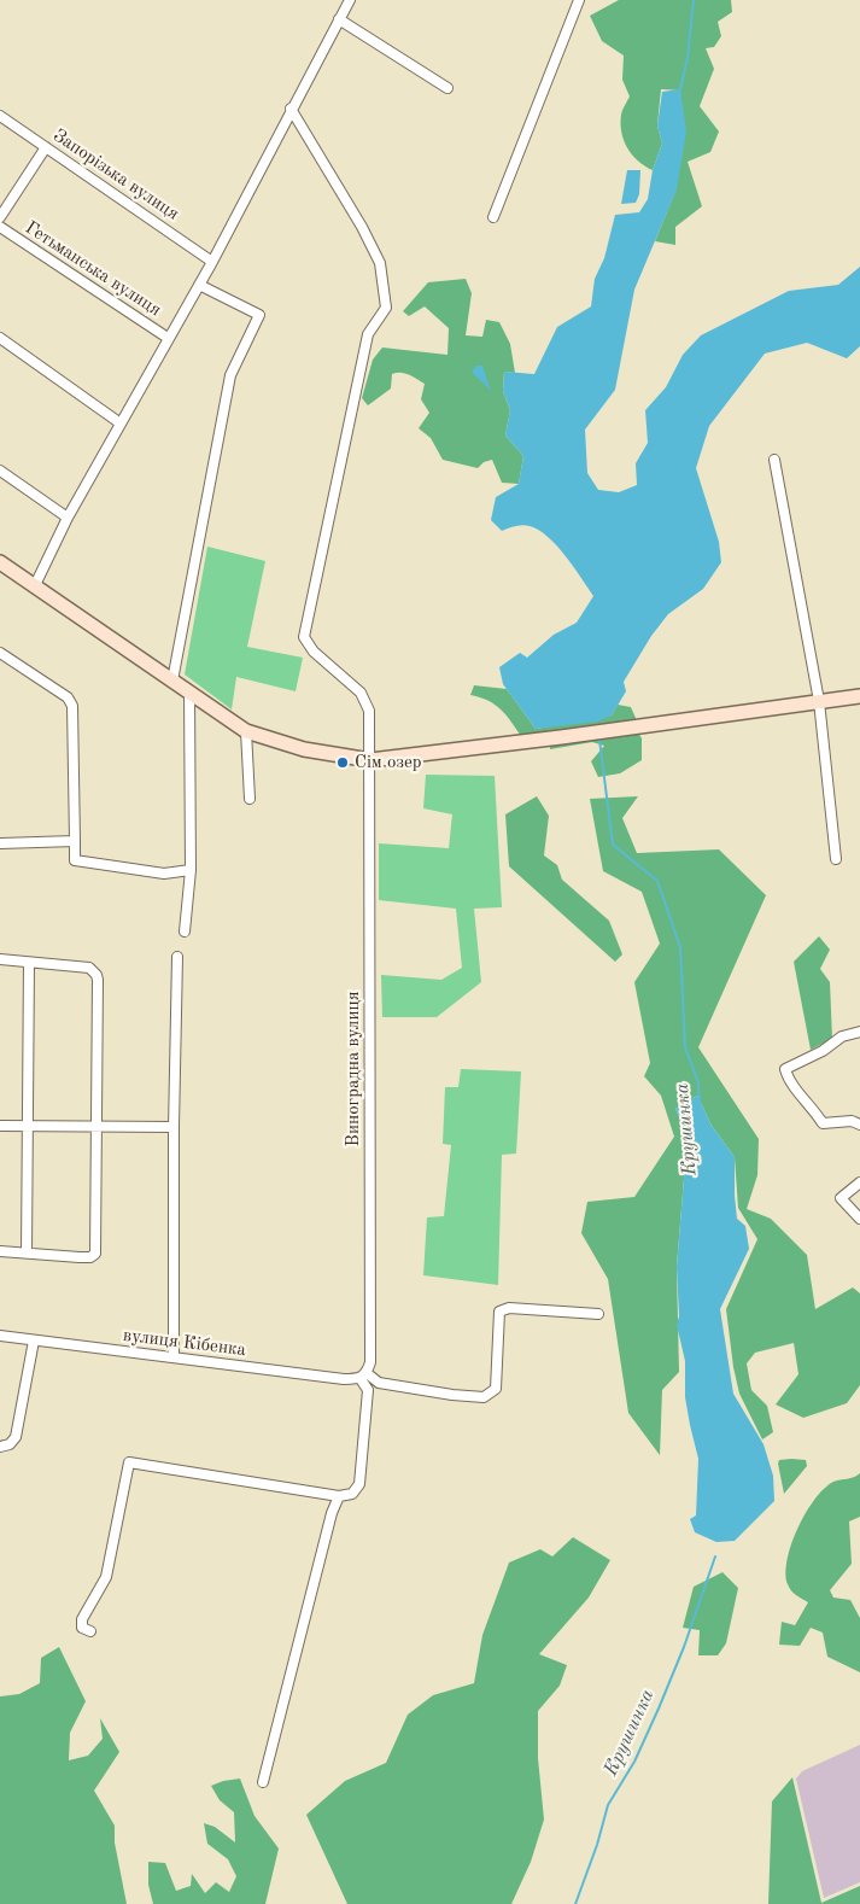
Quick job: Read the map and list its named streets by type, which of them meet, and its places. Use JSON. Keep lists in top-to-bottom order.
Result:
{
  "streets": {
    "street": [
      "Запорізька вулиця",
      "Гетьманська вулиця",
      "Виноградна вулиця",
      "вулиця Кібенка"
    ]
  },
  "crossings": [
    ["Виноградна вулиця", "вулиця Кібенка"]
  ],
  "water": ["Крушинка"],
  "places": ["Сім озер"]
}
